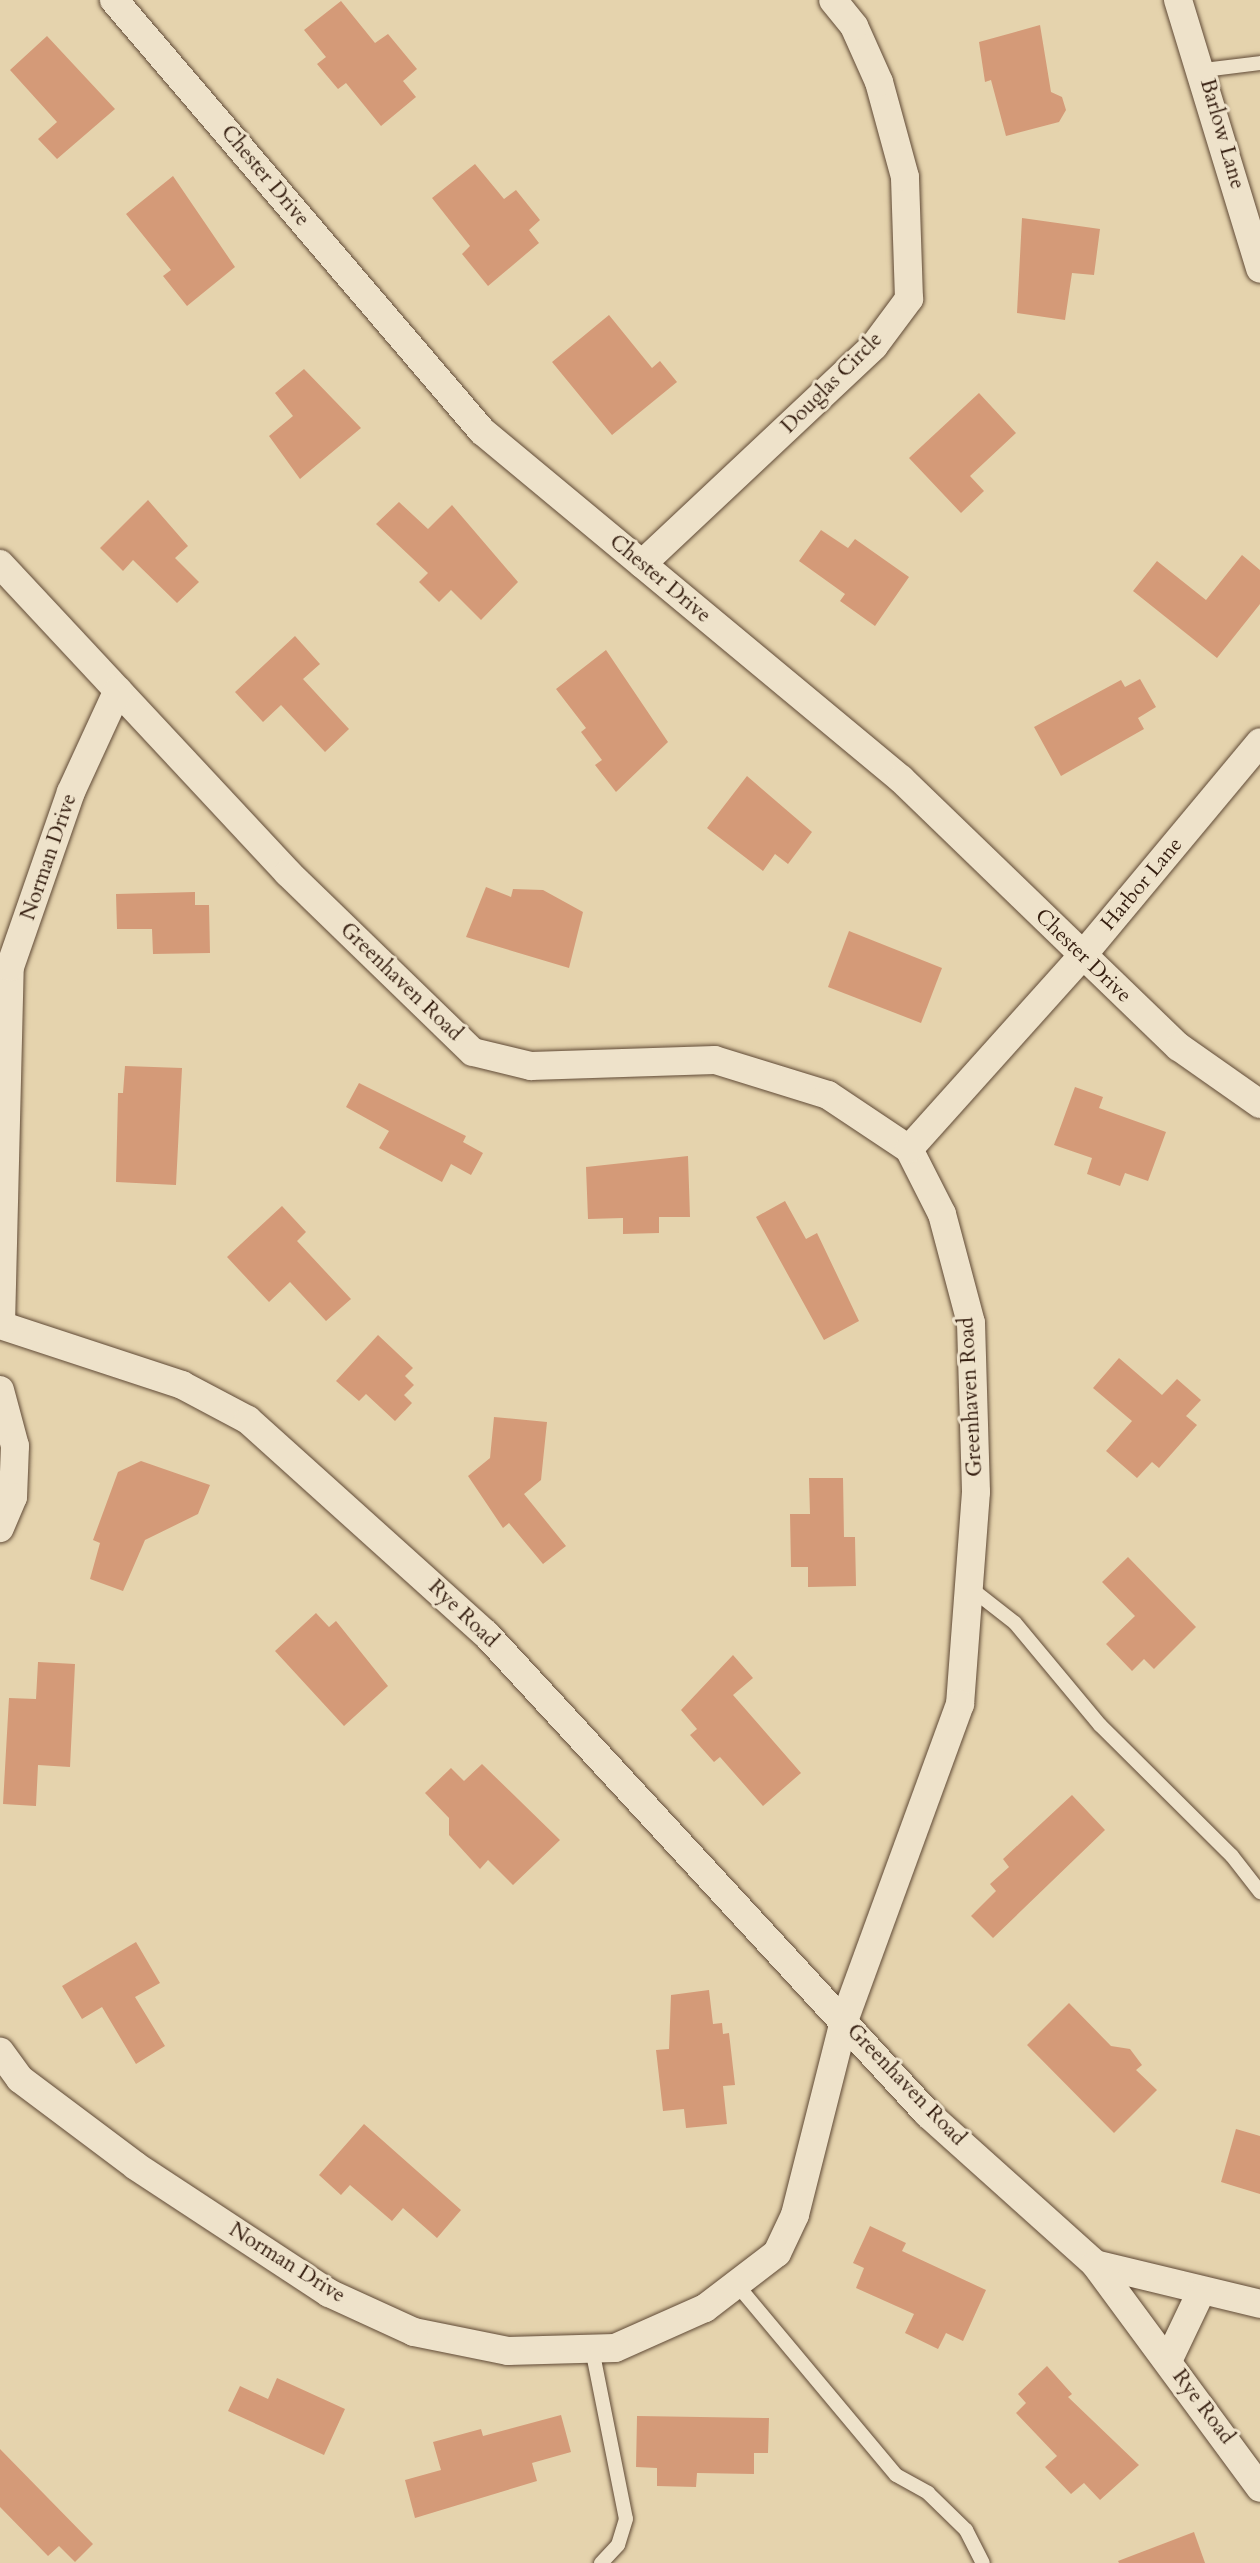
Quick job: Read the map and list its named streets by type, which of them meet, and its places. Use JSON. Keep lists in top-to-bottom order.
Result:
{
  "streets": {
    "street": [
      "Barlow Lane",
      "Chester Drive",
      "Douglas Circle",
      "Norman Drive",
      "Harbor Lane",
      "Greenhaven Road",
      "Rye Road"
    ]
  },
  "crossings": [
    ["Chester Drive", "Douglas Circle"],
    ["Chester Drive", "Harbor Lane"],
    ["Norman Drive", "Greenhaven Road"],
    ["Norman Drive", "Rye Road"],
    ["Harbor Lane", "Greenhaven Road"],
    ["Greenhaven Road", "Rye Road"]
  ]
}
